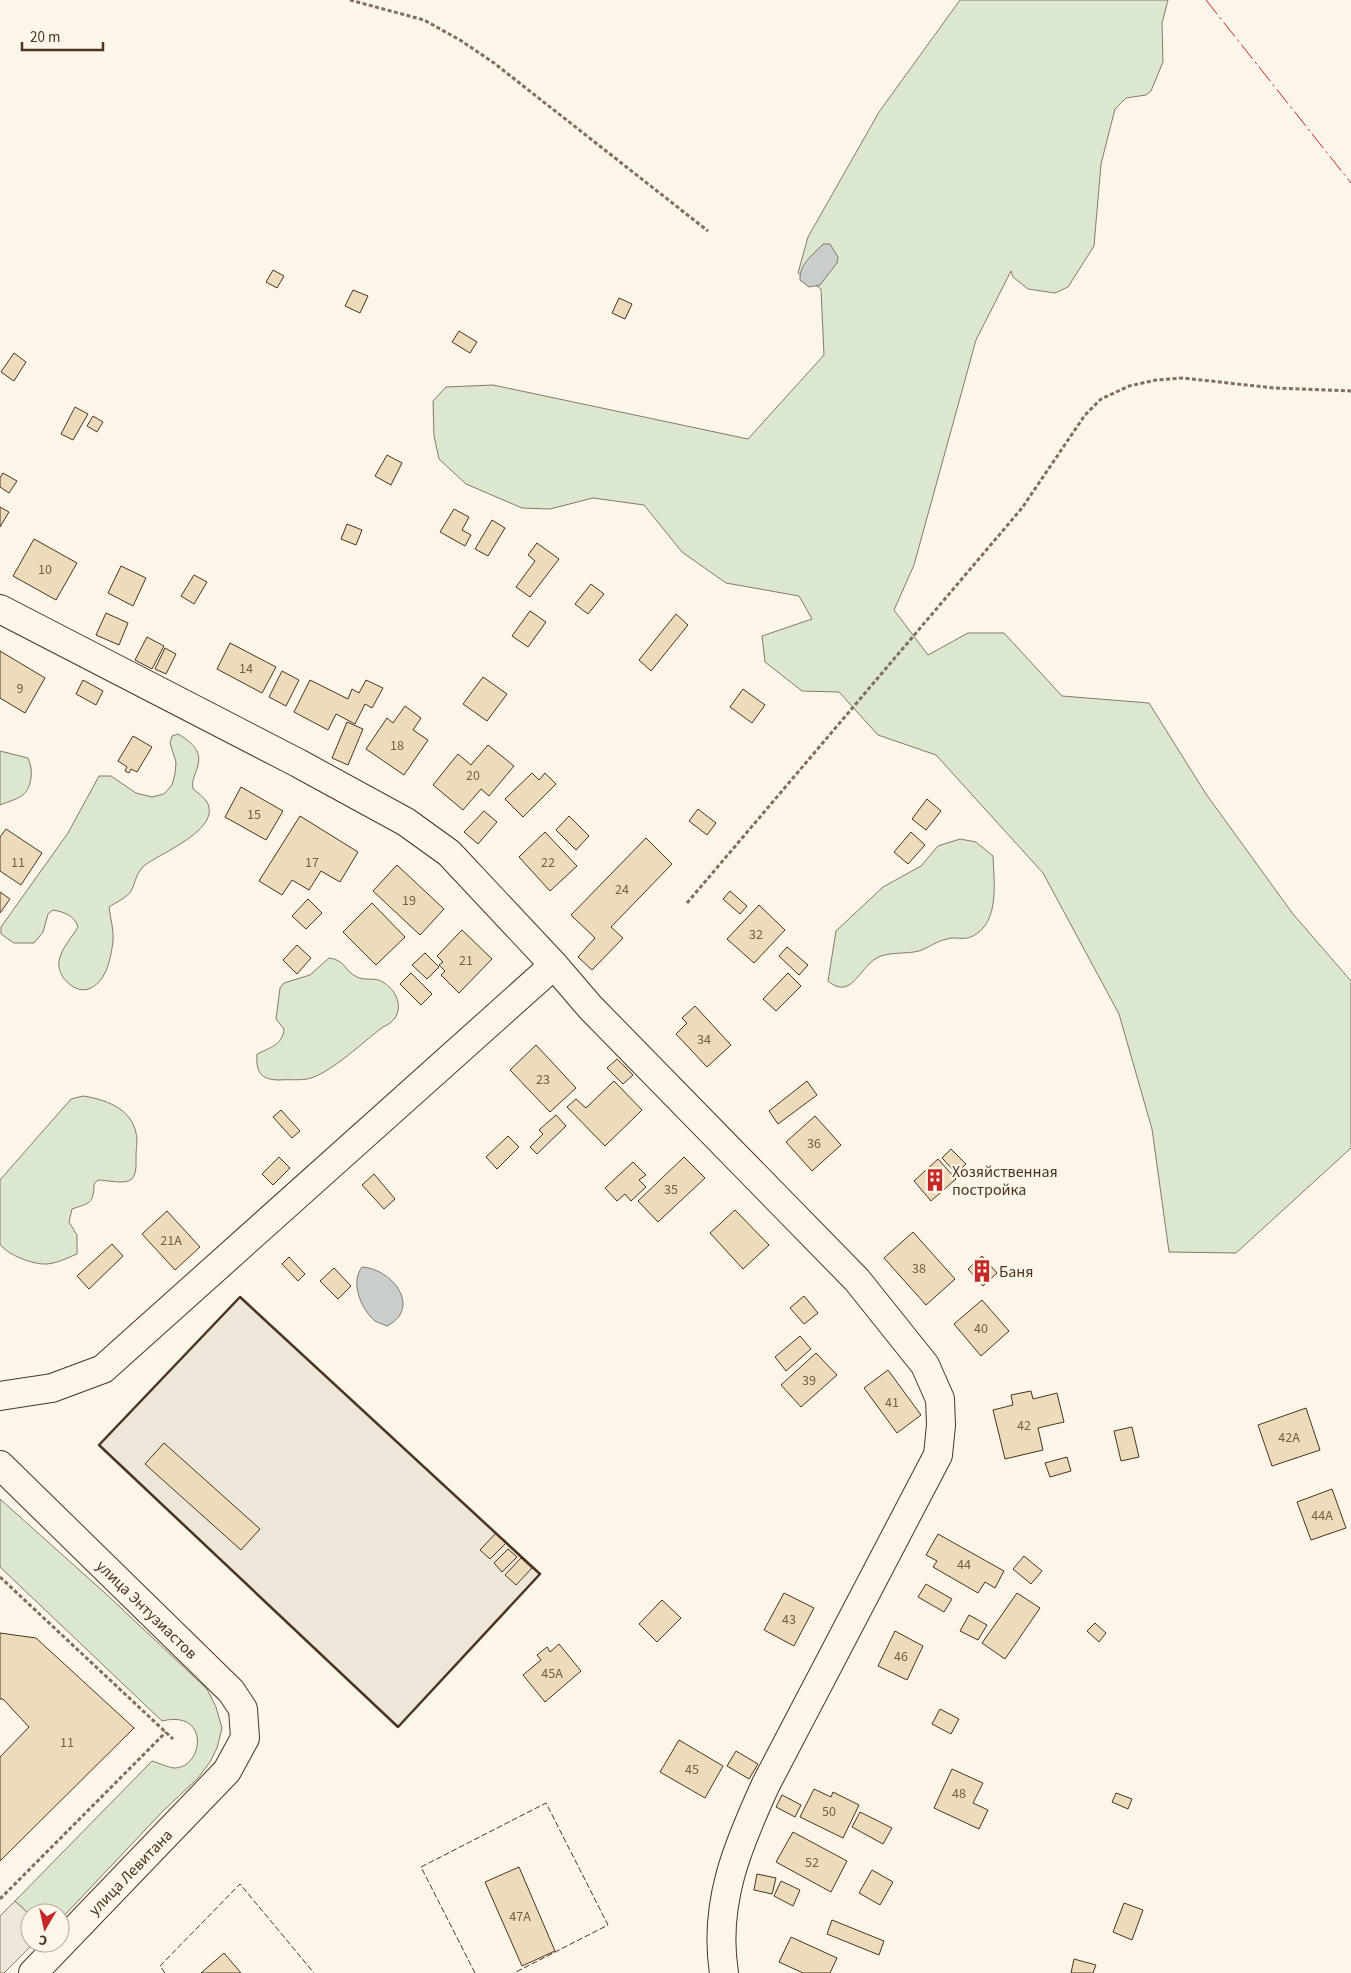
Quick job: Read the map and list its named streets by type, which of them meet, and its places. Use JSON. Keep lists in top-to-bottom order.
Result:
{
  "streets": {
    "street": ["улица Энтузиастов", "улица Левитана"]
  },
  "crossings": [
    ["улица Энтузиастов", "улица Левитана"]
  ],
  "places": {
    "building": ["Хозяйственная постройка", "Баня"]
  },
  "house_numbers": [
    "10",
    "14",
    "9",
    "18",
    "20",
    "15",
    "11",
    "17",
    "22",
    "24",
    "19",
    "32",
    "21",
    "34",
    "23",
    "36",
    "35",
    "21А",
    "38",
    "40",
    "39",
    "41",
    "42",
    "42А",
    "44А",
    "44",
    "43",
    "46",
    "45А",
    "11",
    "45",
    "48",
    "50",
    "52",
    "47А"
  ],
  "scale_bar": "20 m",
  "north": "bottom"
}
